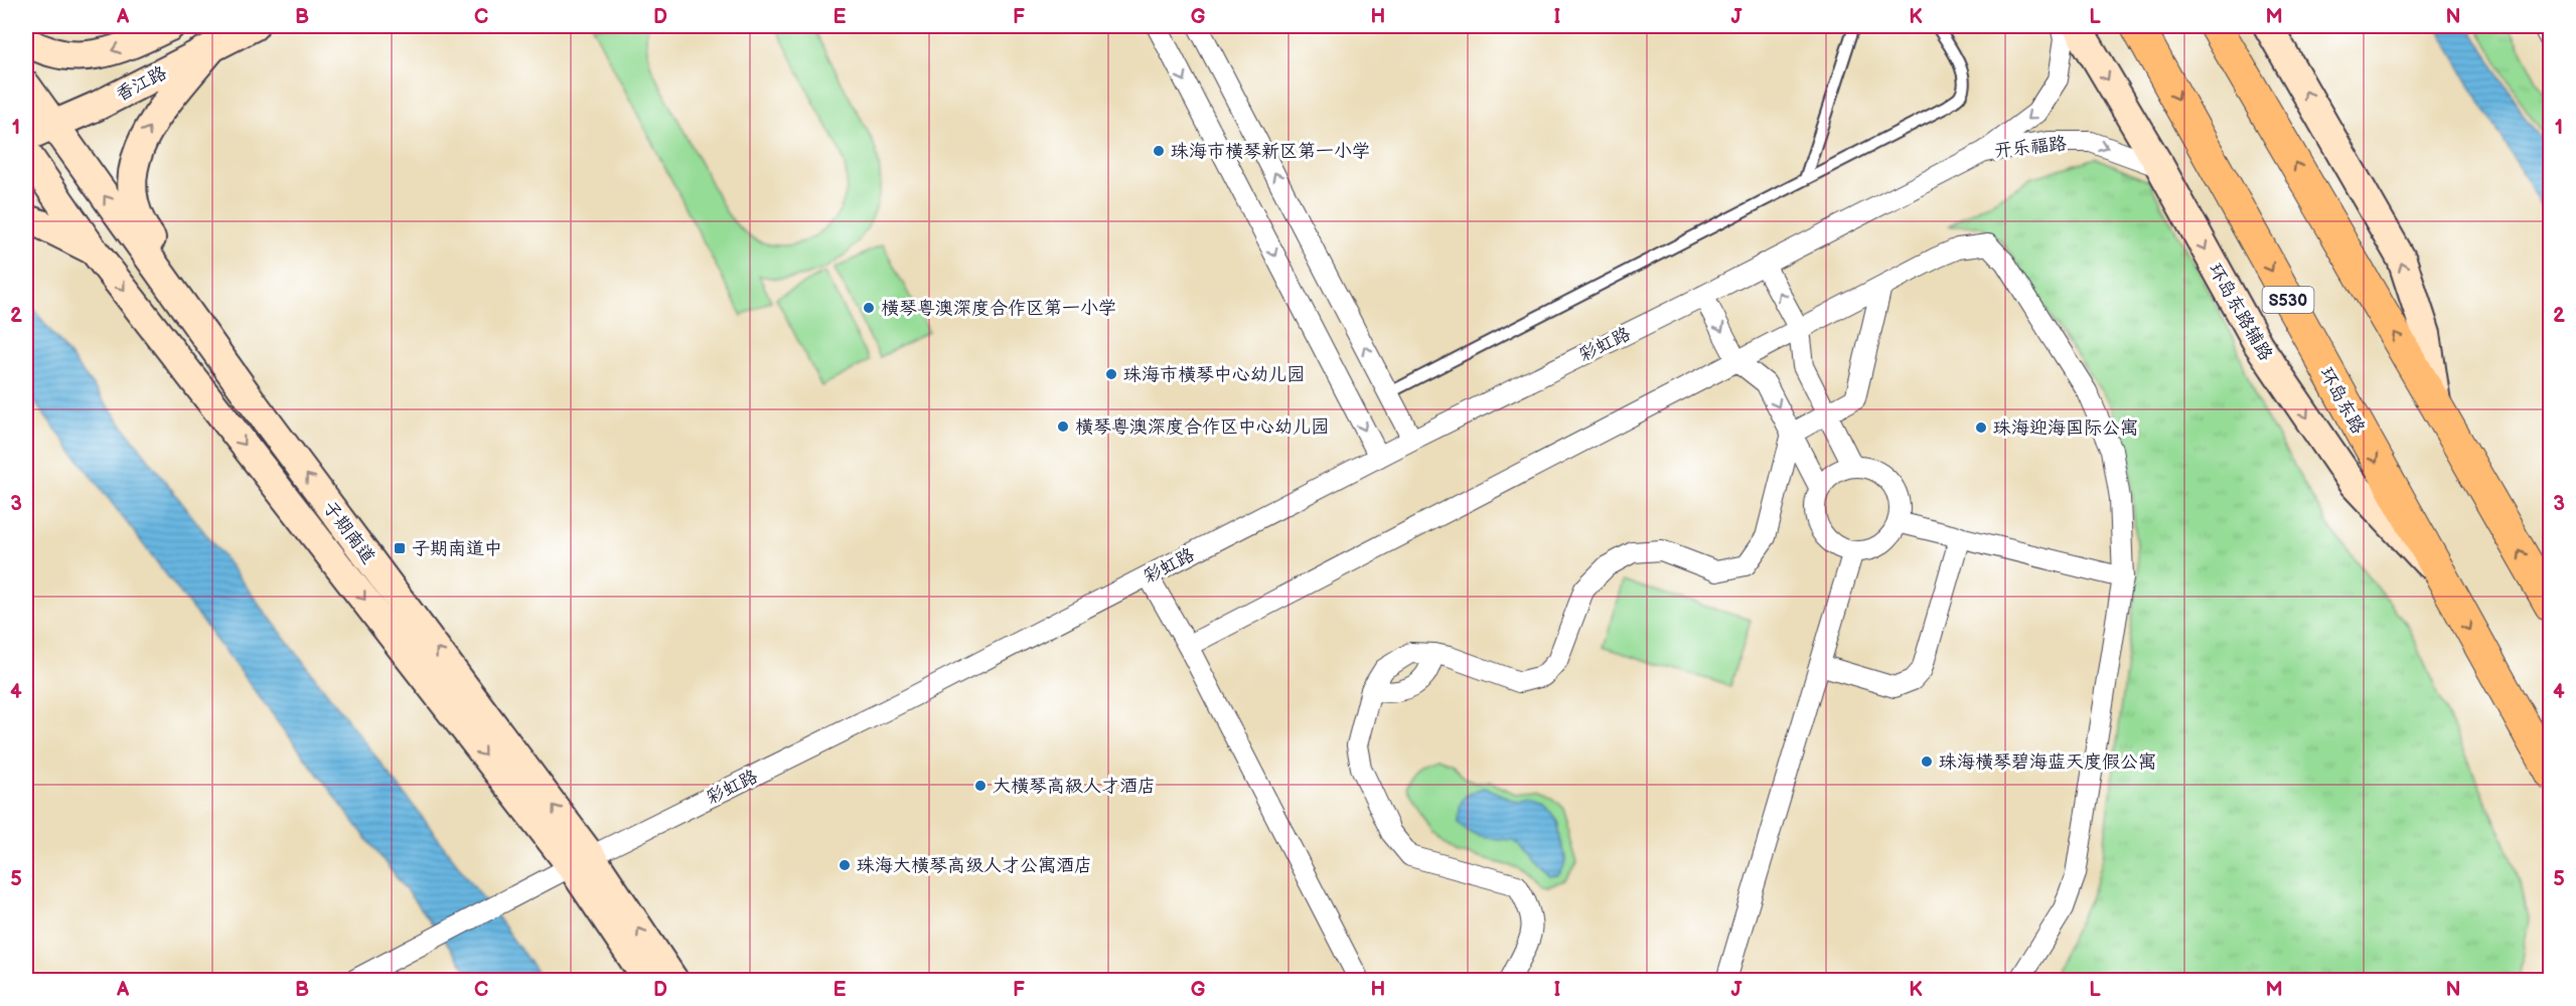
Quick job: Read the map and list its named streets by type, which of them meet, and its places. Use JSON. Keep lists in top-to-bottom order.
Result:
{
  "streets": {
    "main road": ["S530", "环岛东路"],
    "street": [
      "香江路",
      "开乐福路",
      "环岛东路辅路",
      "彩虹路",
      "子期南道"
    ]
  },
  "crossings": [
    ["香江路", "子期南道"],
    ["开乐福路", "环岛东路辅路"],
    ["开乐福路", "彩虹路"],
    ["环岛东路辅路", "环岛东路"],
    ["彩虹路", "子期南道"]
  ],
  "places": {
    "other": [
      "珠海市横琴新区第一小学",
      "横琴粤澳深度合作区第一小学",
      "珠海市横琴中心幼儿园",
      "横琴粤澳深度合作区中心幼儿园",
      "珠海迎海国际公寓",
      "珠海横琴碧海蓝天度假公寓",
      "大橫琴高級人才酒店",
      "珠海大横琴高级人才公寓酒店"
    ],
    "transit": ["子期南道中"]
  },
  "grid": {
    "columns": [
      "A",
      "B",
      "C",
      "D",
      "E",
      "F",
      "G",
      "H",
      "I",
      "J",
      "K",
      "L",
      "M",
      "N"
    ],
    "rows": [
      "1",
      "2",
      "3",
      "4",
      "5"
    ]
  }
}
